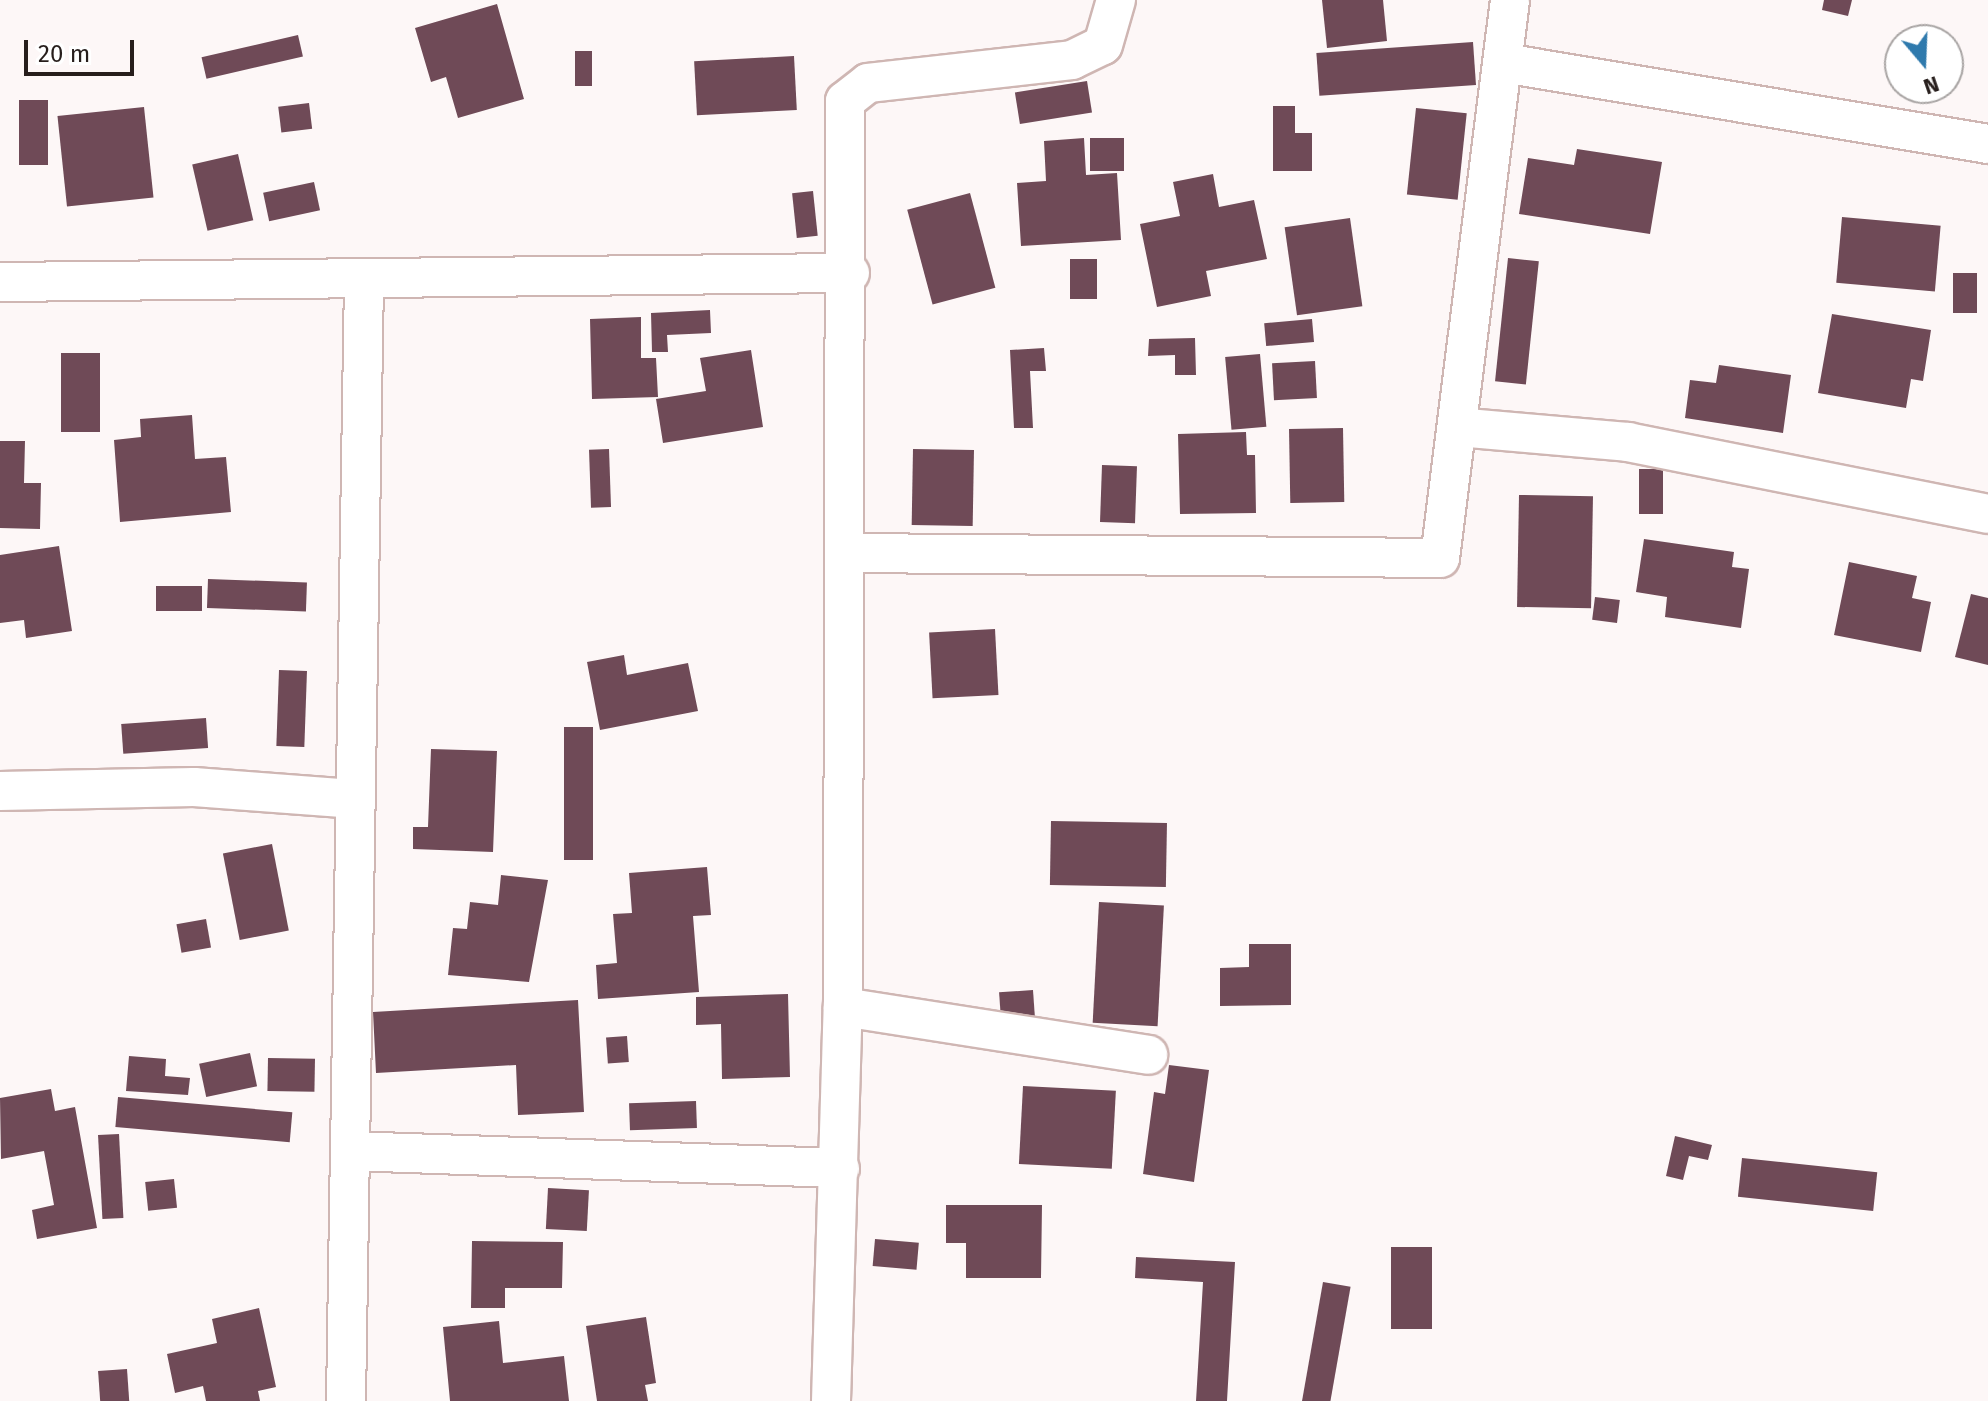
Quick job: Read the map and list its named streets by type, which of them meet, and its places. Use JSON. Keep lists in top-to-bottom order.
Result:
{
  "scale_bar": "20 m",
  "north": "bottom"
}
